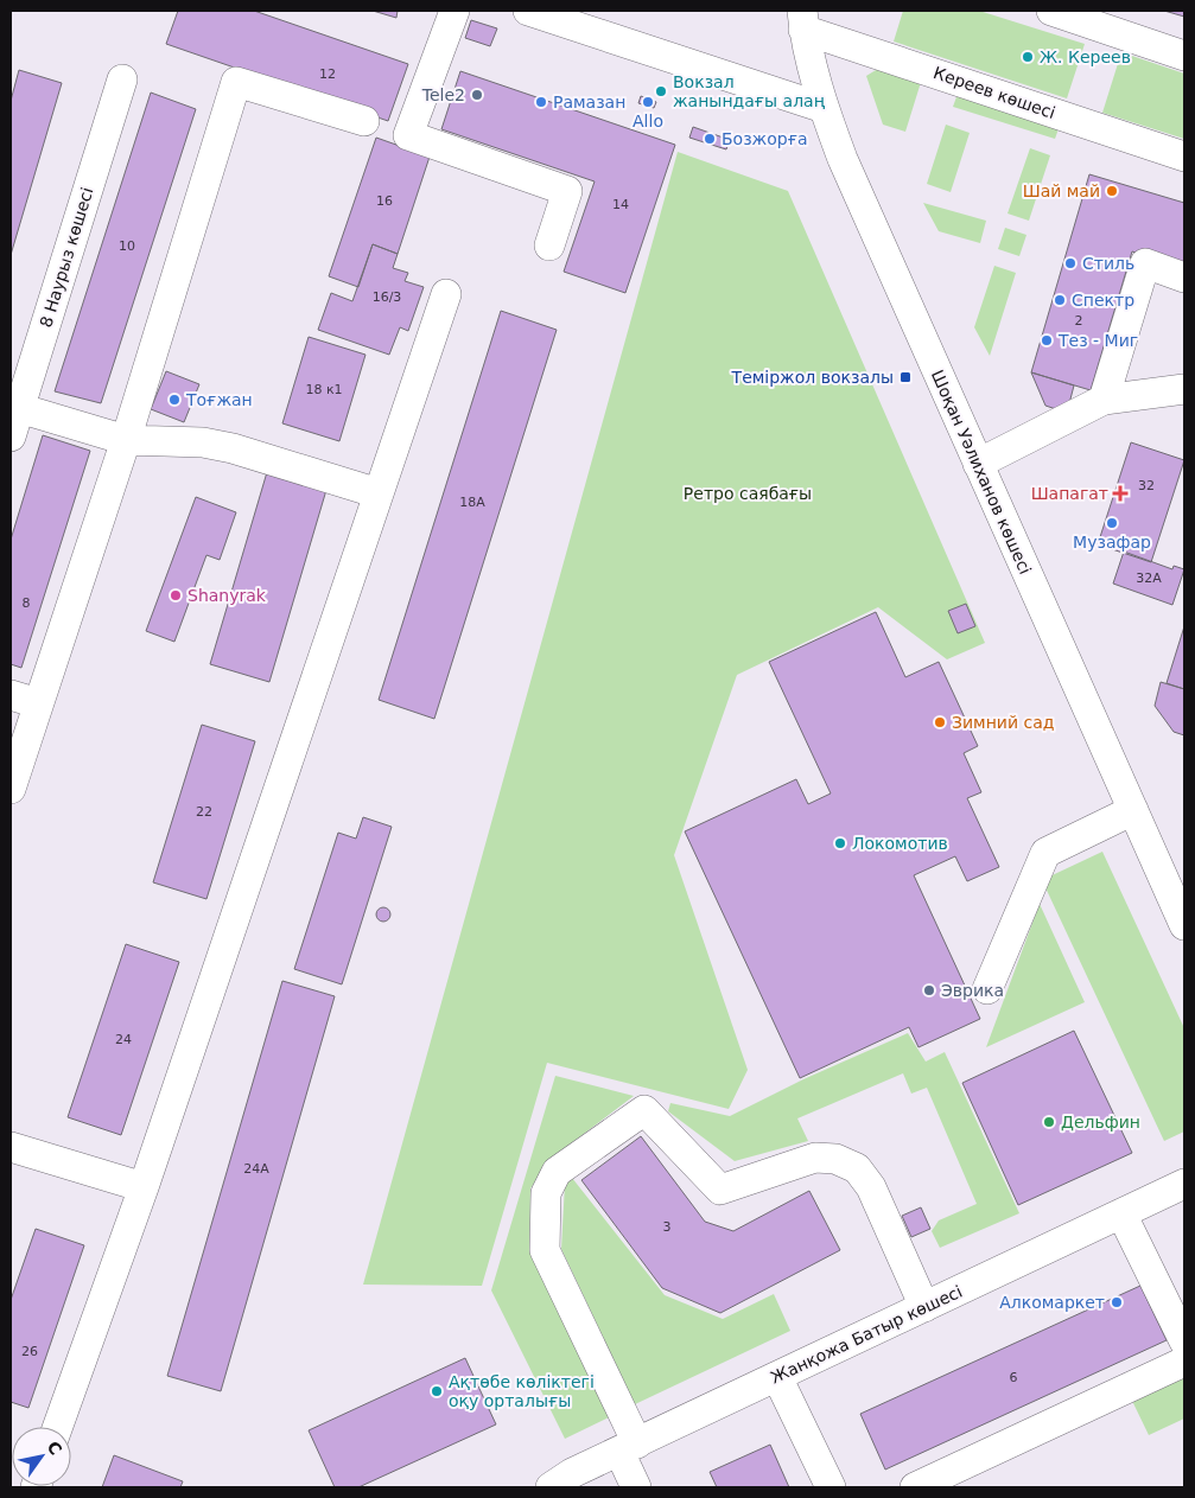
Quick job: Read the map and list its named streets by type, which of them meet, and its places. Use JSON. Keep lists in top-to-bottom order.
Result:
{
  "streets": {
    "street": [
      "Кереев көшесі",
      "8 Наурыз көшесі",
      "Шоқан Уәлиханов көшесі",
      "Жанқожа Батыр көшесі"
    ]
  },
  "crossings": [
    ["Кереев көшесі", "Шоқан Уәлиханов көшесі"]
  ],
  "parks": ["Ретро саябағы"],
  "places": {
    "other": [
      "Ж. Кереев",
      "Вокзал жанындағы алаң",
      "Tele2",
      "Рамазан",
      "Allo",
      "Бозжорға",
      "Шай май",
      "Стиль",
      "Спектр",
      "Тез - Миг",
      "Тоғжан",
      "Музафар",
      "Shanyrak",
      "Зимний сад",
      "Локомотив",
      "Эврика",
      "Дельфин",
      "Алкомаркет",
      "Ақтөбе көліктегі оқу орталығы"
    ],
    "transit": ["Теміржол вокзалы"],
    "health": ["Шапагат"]
  },
  "house_numbers": [
    "12",
    "16",
    "14",
    "10",
    "16/3",
    "2",
    "18 к1",
    "32",
    "18А",
    "32А",
    "8",
    "22",
    "24",
    "24А",
    "3",
    "26",
    "6"
  ],
  "north": "top right"
}
